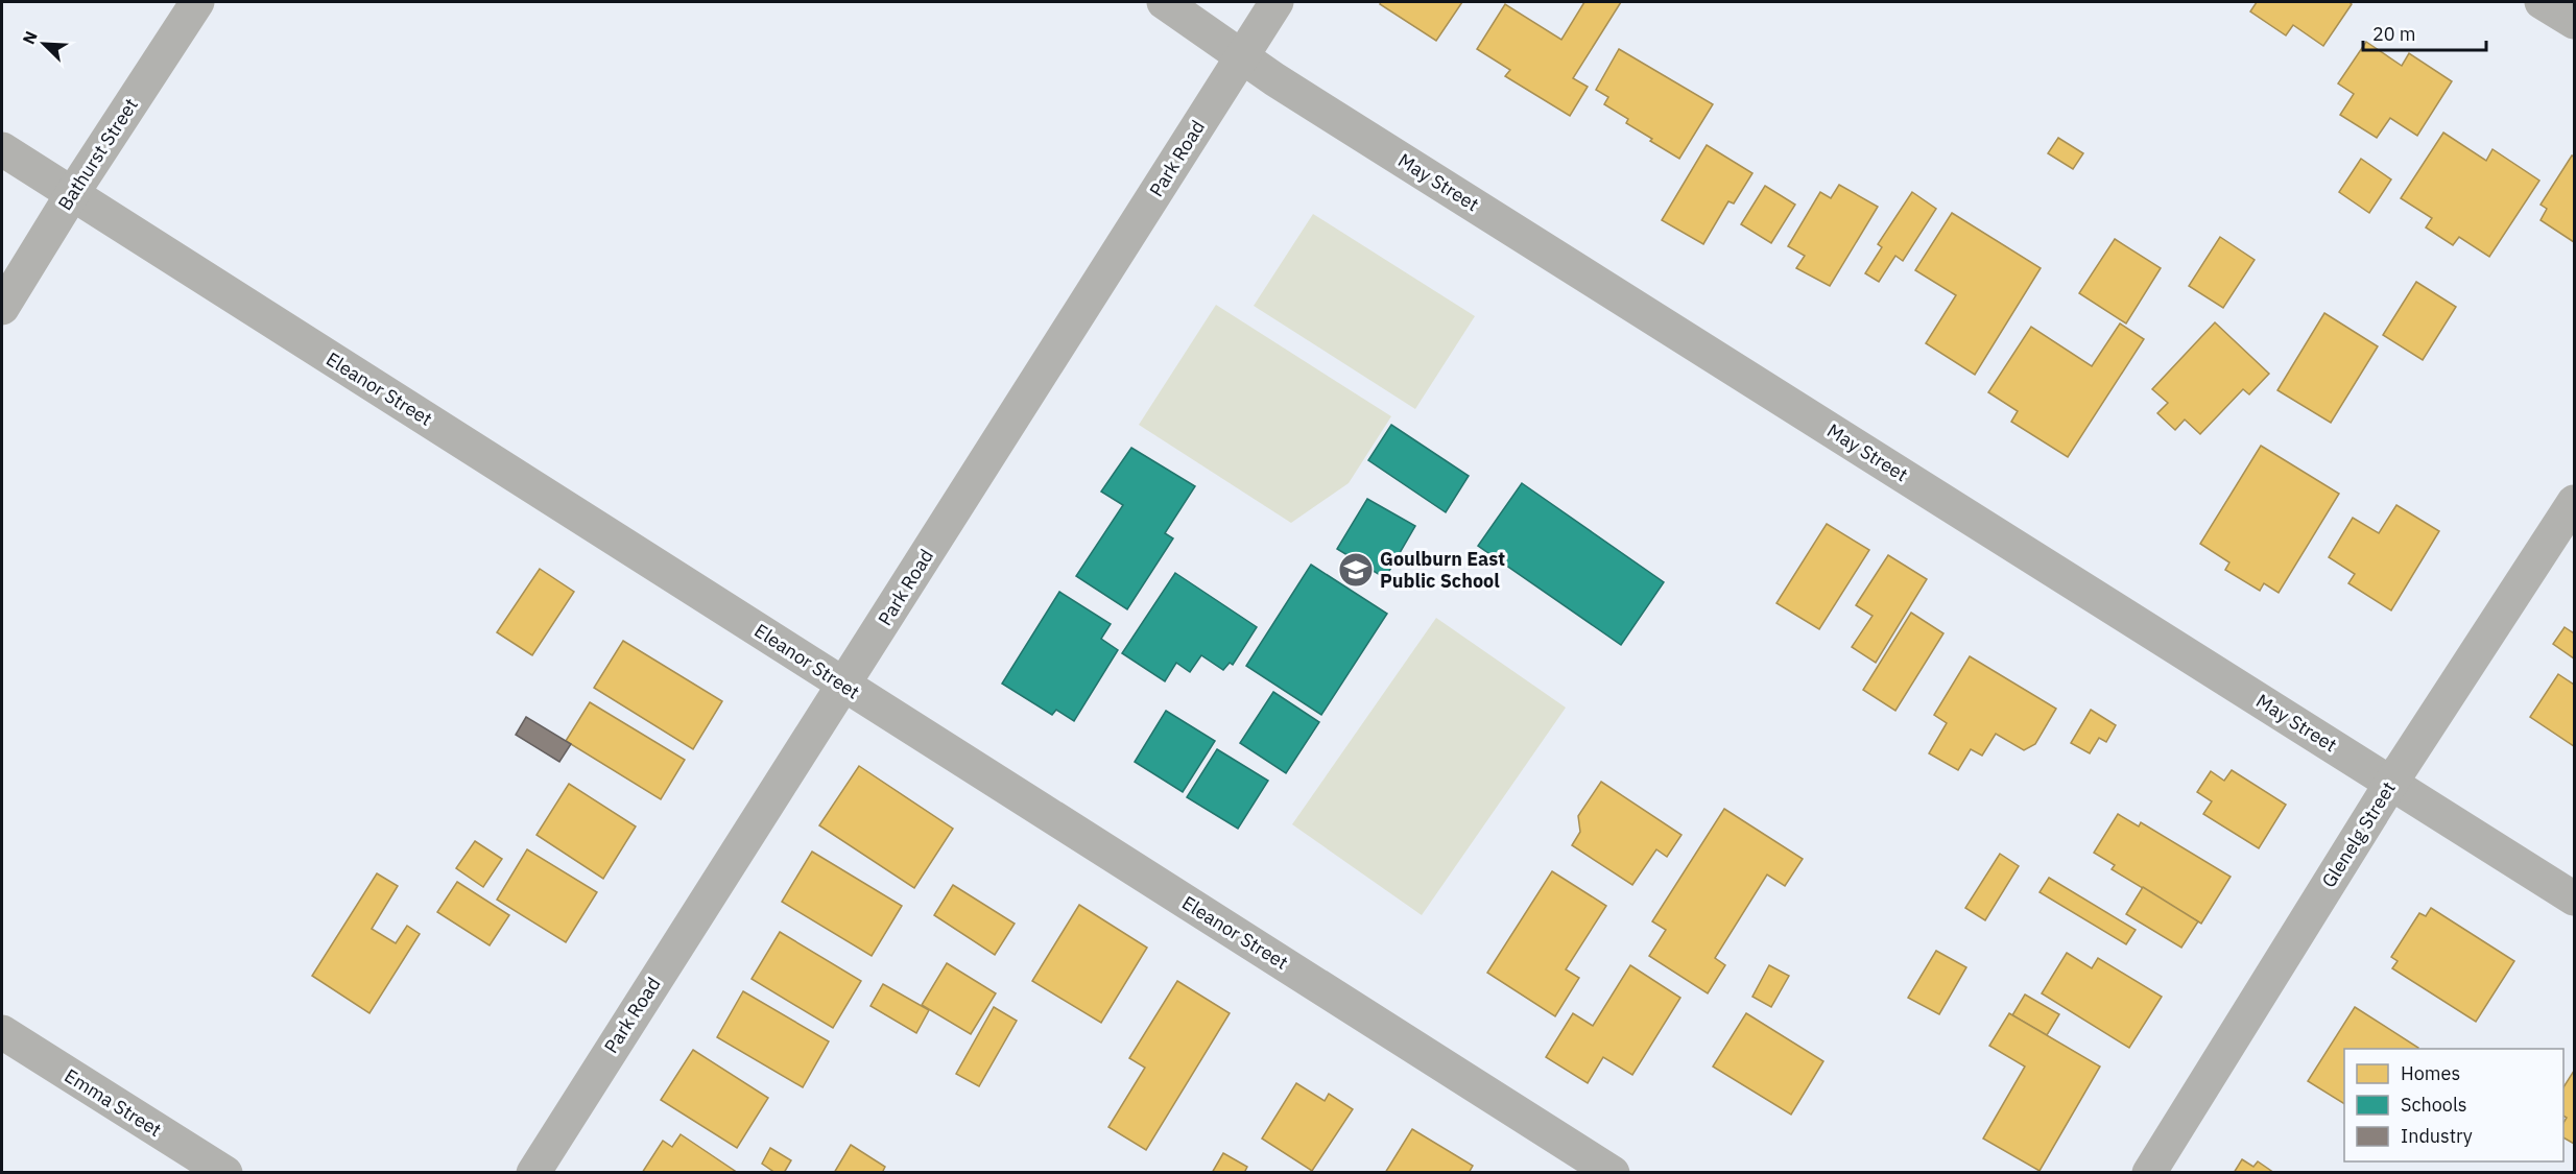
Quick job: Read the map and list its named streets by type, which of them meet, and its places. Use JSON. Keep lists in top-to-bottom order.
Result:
{
  "streets": {
    "street": [
      "Bathurst Street",
      "Park Road",
      "May Street",
      "Eleanor Street",
      "Glenelg Street",
      "Emma Street"
    ]
  },
  "crossings": [
    ["Bathurst Street", "Eleanor Street"],
    ["Park Road", "May Street"],
    ["Park Road", "Eleanor Street"],
    ["May Street", "Glenelg Street"]
  ],
  "places": {
    "school or university": ["Goulburn East Public School"]
  },
  "legend": ["Homes", "Schools", "Industry"],
  "scale_bar": "20 m",
  "north": "top left"
}
